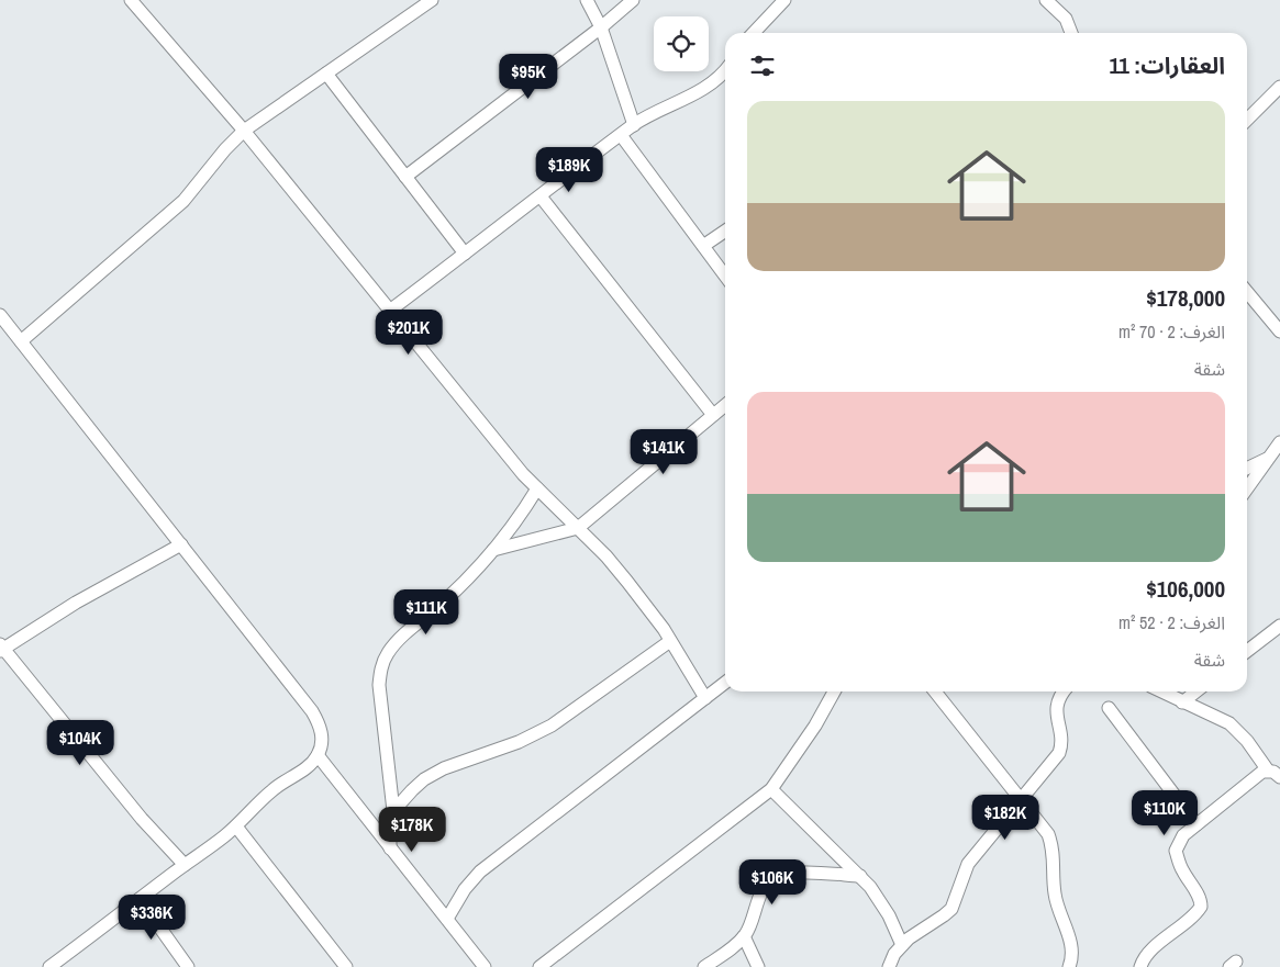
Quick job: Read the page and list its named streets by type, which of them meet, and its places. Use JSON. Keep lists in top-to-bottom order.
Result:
{
  "page": {
    "heading": "العقارات: 11",
    "price": [
      "$95K",
      "$189K",
      "$201K",
      "$141K",
      "$111K",
      "$104K",
      "$110K",
      "$182K",
      "$178K",
      "$106K",
      "$336K"
    ],
    "list": [
      {
        "name": "$178,000",
        "note": "الغرف: 2 · 70 m² · شقة"
      },
      {
        "name": "$106,000",
        "note": "الغرف: 2 · 52 m² · شقة"
      }
    ]
  }
}
